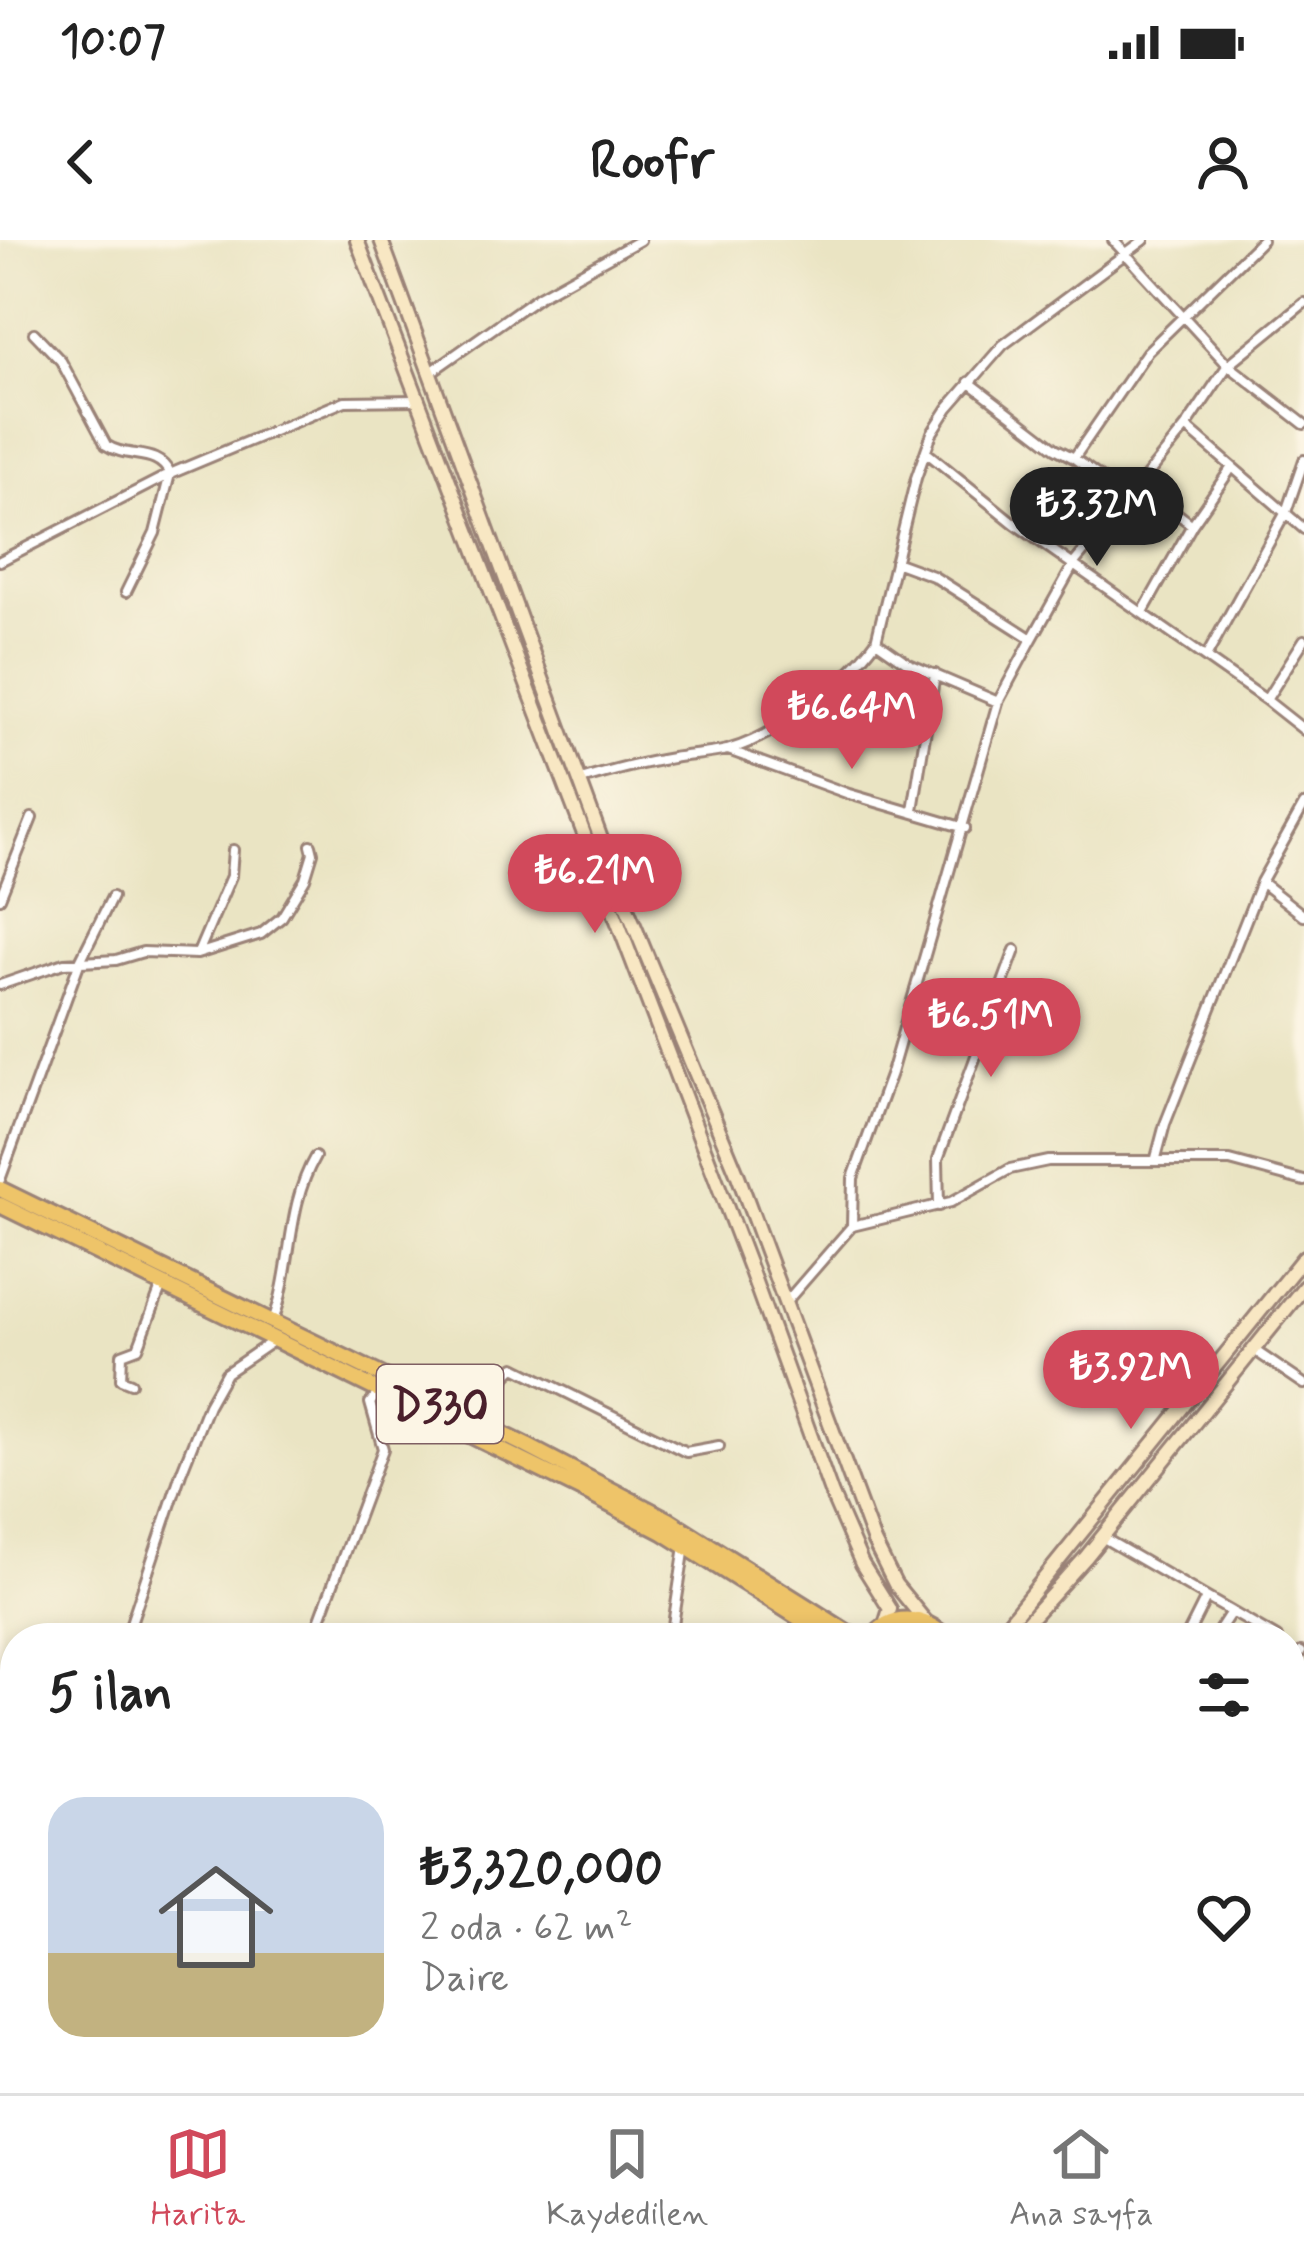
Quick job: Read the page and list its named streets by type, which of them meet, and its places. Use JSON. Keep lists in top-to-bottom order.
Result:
{
  "streets": {
    "main road": ["D330"]
  },
  "page": {
    "status": "10:07",
    "header": "Roofr",
    "price": [
      "₺3.32M",
      "₺6.64M",
      "₺6.21M",
      "₺6.51M",
      "₺3.92M"
    ],
    "heading": "5 ilan",
    "list": [
      {
        "name": "₺3,320,000",
        "note": "2 oda · 62 m² · Daire"
      }
    ],
    "tabs": ["Harita", "Kaydedilen", "Ana sayfa"]
  }
}
